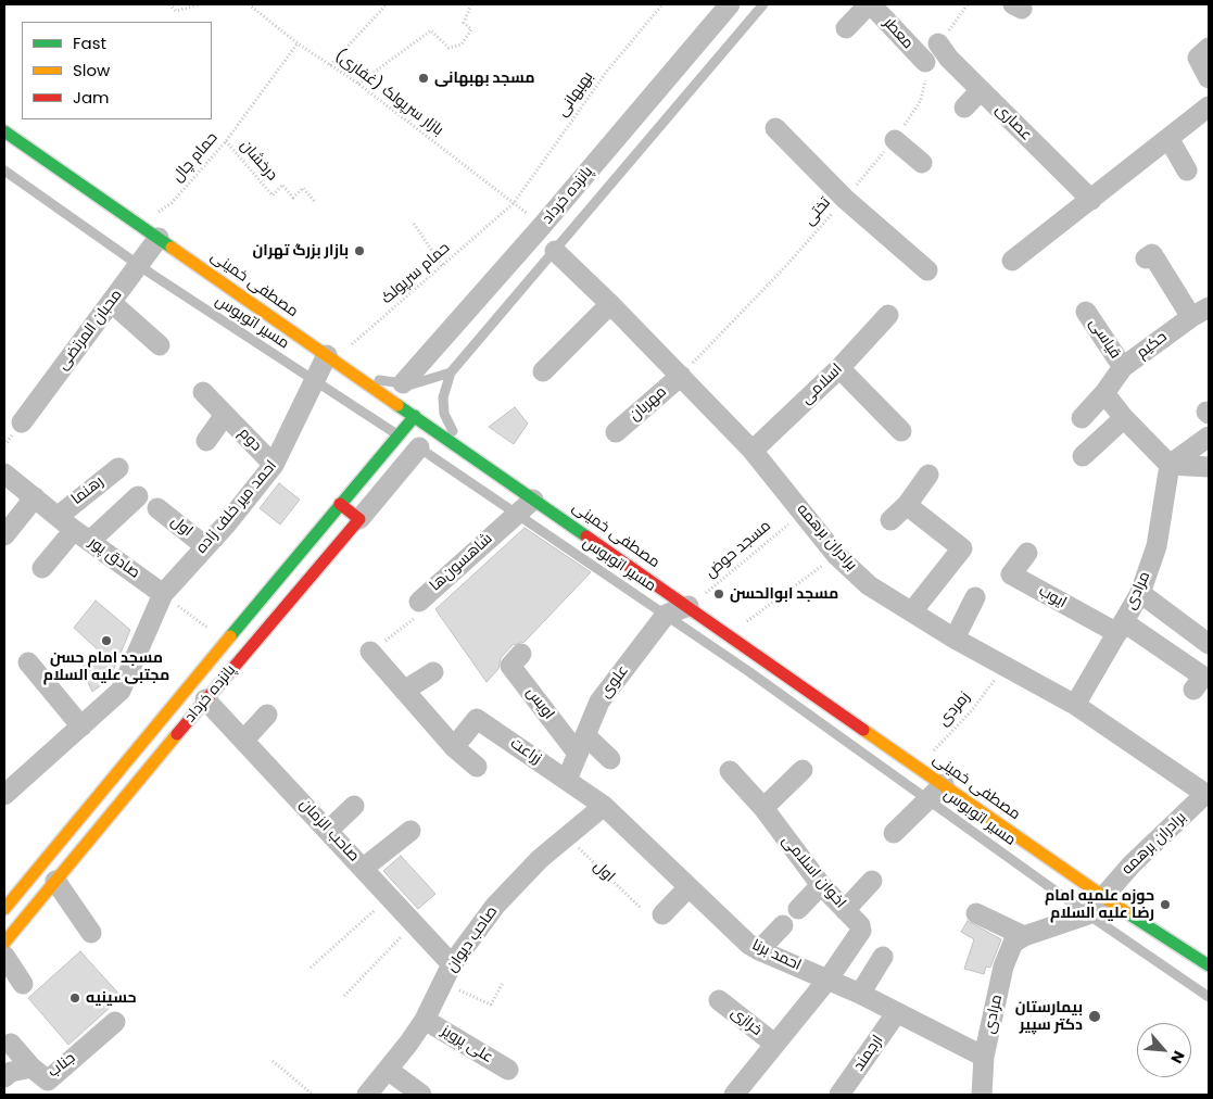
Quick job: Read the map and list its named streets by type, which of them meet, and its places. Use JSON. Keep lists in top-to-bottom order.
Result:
{
  "streets": {
    "main road": ["پانزده خرداد", "مصطفی خمینی"],
    "street": [
      "معطر",
      "عصاری",
      "محبان المرتضی",
      "قیاسی",
      "حکیم",
      "اسلامی",
      "مهربان",
      "دوم",
      "رهنما",
      "احمد میر خلف زاده",
      "اول",
      "برادران برهمه",
      "صادق پور",
      "شاهسون‌ها",
      "مرادی",
      "ایوب",
      "علوی",
      "اویس",
      "زراعت",
      "صاحب الزمان",
      "اخوان اسلامی",
      "صاحب دیوان",
      "احمد برنا",
      "خرازی",
      "علی پرویز",
      "ارجمند",
      "جناب"
    ],
    "lane": ["مسیر اتوبوس"],
    "path": [
      "بازار سرپولک (غفاری)",
      "بهبهانی",
      "حمام چال",
      "درخشان",
      "تختی",
      "حمام سرپولک",
      "مسجد حوض",
      "زمردی"
    ]
  },
  "crossings": [
    ["معطر", "تختی"],
    ["بازار سرپولک (غفاری)", "بهبهانی"],
    ["بازار سرپولک (غفاری)", "حمام چال"],
    ["بازار سرپولک (غفاری)", "حمام سرپولک"],
    ["بهبهانی", "حمام سرپولک"],
    ["حمام چال", "درخشان"],
    ["حمام چال", "مصطفی خمینی"],
    ["پانزده خرداد", "مصطفی خمینی"],
    ["پانزده خرداد", "مسیر اتوبوس"],
    ["پانزده خرداد", "برادران برهمه"],
    ["پانزده خرداد", "صاحب الزمان"],
    ["تختی", "مهربان"],
    ["تختی", "برادران برهمه"],
    ["حمام سرپولک", "مصطفی خمینی"],
    ["حمام سرپولک", "احمد میر خلف زاده"],
    ["مصطفی خمینی", "محبان المرتضی"],
    ["مصطفی خمینی", "احمد میر خلف زاده"],
    ["مصطفی خمینی", "برادران برهمه"],
    ["مصطفی خمینی", "مسجد حوض"],
    ["مصطفی خمینی", "شاهسون‌ها"],
    ["مصطفی خمینی", "زمردی"],
    ["مسیر اتوبوس", "محبان المرتضی"],
    ["مسیر اتوبوس", "احمد میر خلف زاده"],
    ["مسیر اتوبوس", "شاهسون‌ها"],
    ["مسیر اتوبوس", "علوی"],
    ["قیاسی", "حکیم"],
    ["اسلامی", "برادران برهمه"],
    ["مهربان", "برادران برهمه"],
    ["دوم", "احمد میر خلف زاده"],
    ["رهنما", "صادق پور"],
    ["احمد میر خلف زاده", "اول"],
    ["احمد میر خلف زاده", "صادق پور"],
    ["اول", "صاحب دیوان"],
    ["برادران برهمه", "مسجد حوض"],
    ["برادران برهمه", "مرادی"],
    ["برادران برهمه", "زمردی"],
    ["مرادی", "ایوب"],
    ["مرادی", "احمد برنا"],
    ["علوی", "اویس"],
    ["علوی", "زراعت"],
    ["زراعت", "صاحب دیوان"],
    ["زراعت", "احمد برنا"],
    ["صاحب الزمان", "صاحب دیوان"],
    ["اخوان اسلامی", "احمد برنا"],
    ["صاحب دیوان", "احمد برنا"],
    ["صاحب دیوان", "علی پرویز"],
    ["احمد برنا", "ارجمند"]
  ],
  "places": [
    "مسجد بهبهانی",
    "بازار بزرگ تهران",
    "مسجد ابوالحسن",
    "مسجد امام حسن مجتبی علیه السلام",
    "حوزه علمیه امام رضا علیه السلام",
    "حسینیه",
    "بیمارستان دکتر سپیر"
  ],
  "legend": ["Fast", "Slow", "Jam"],
  "north": "bottom right"
}
